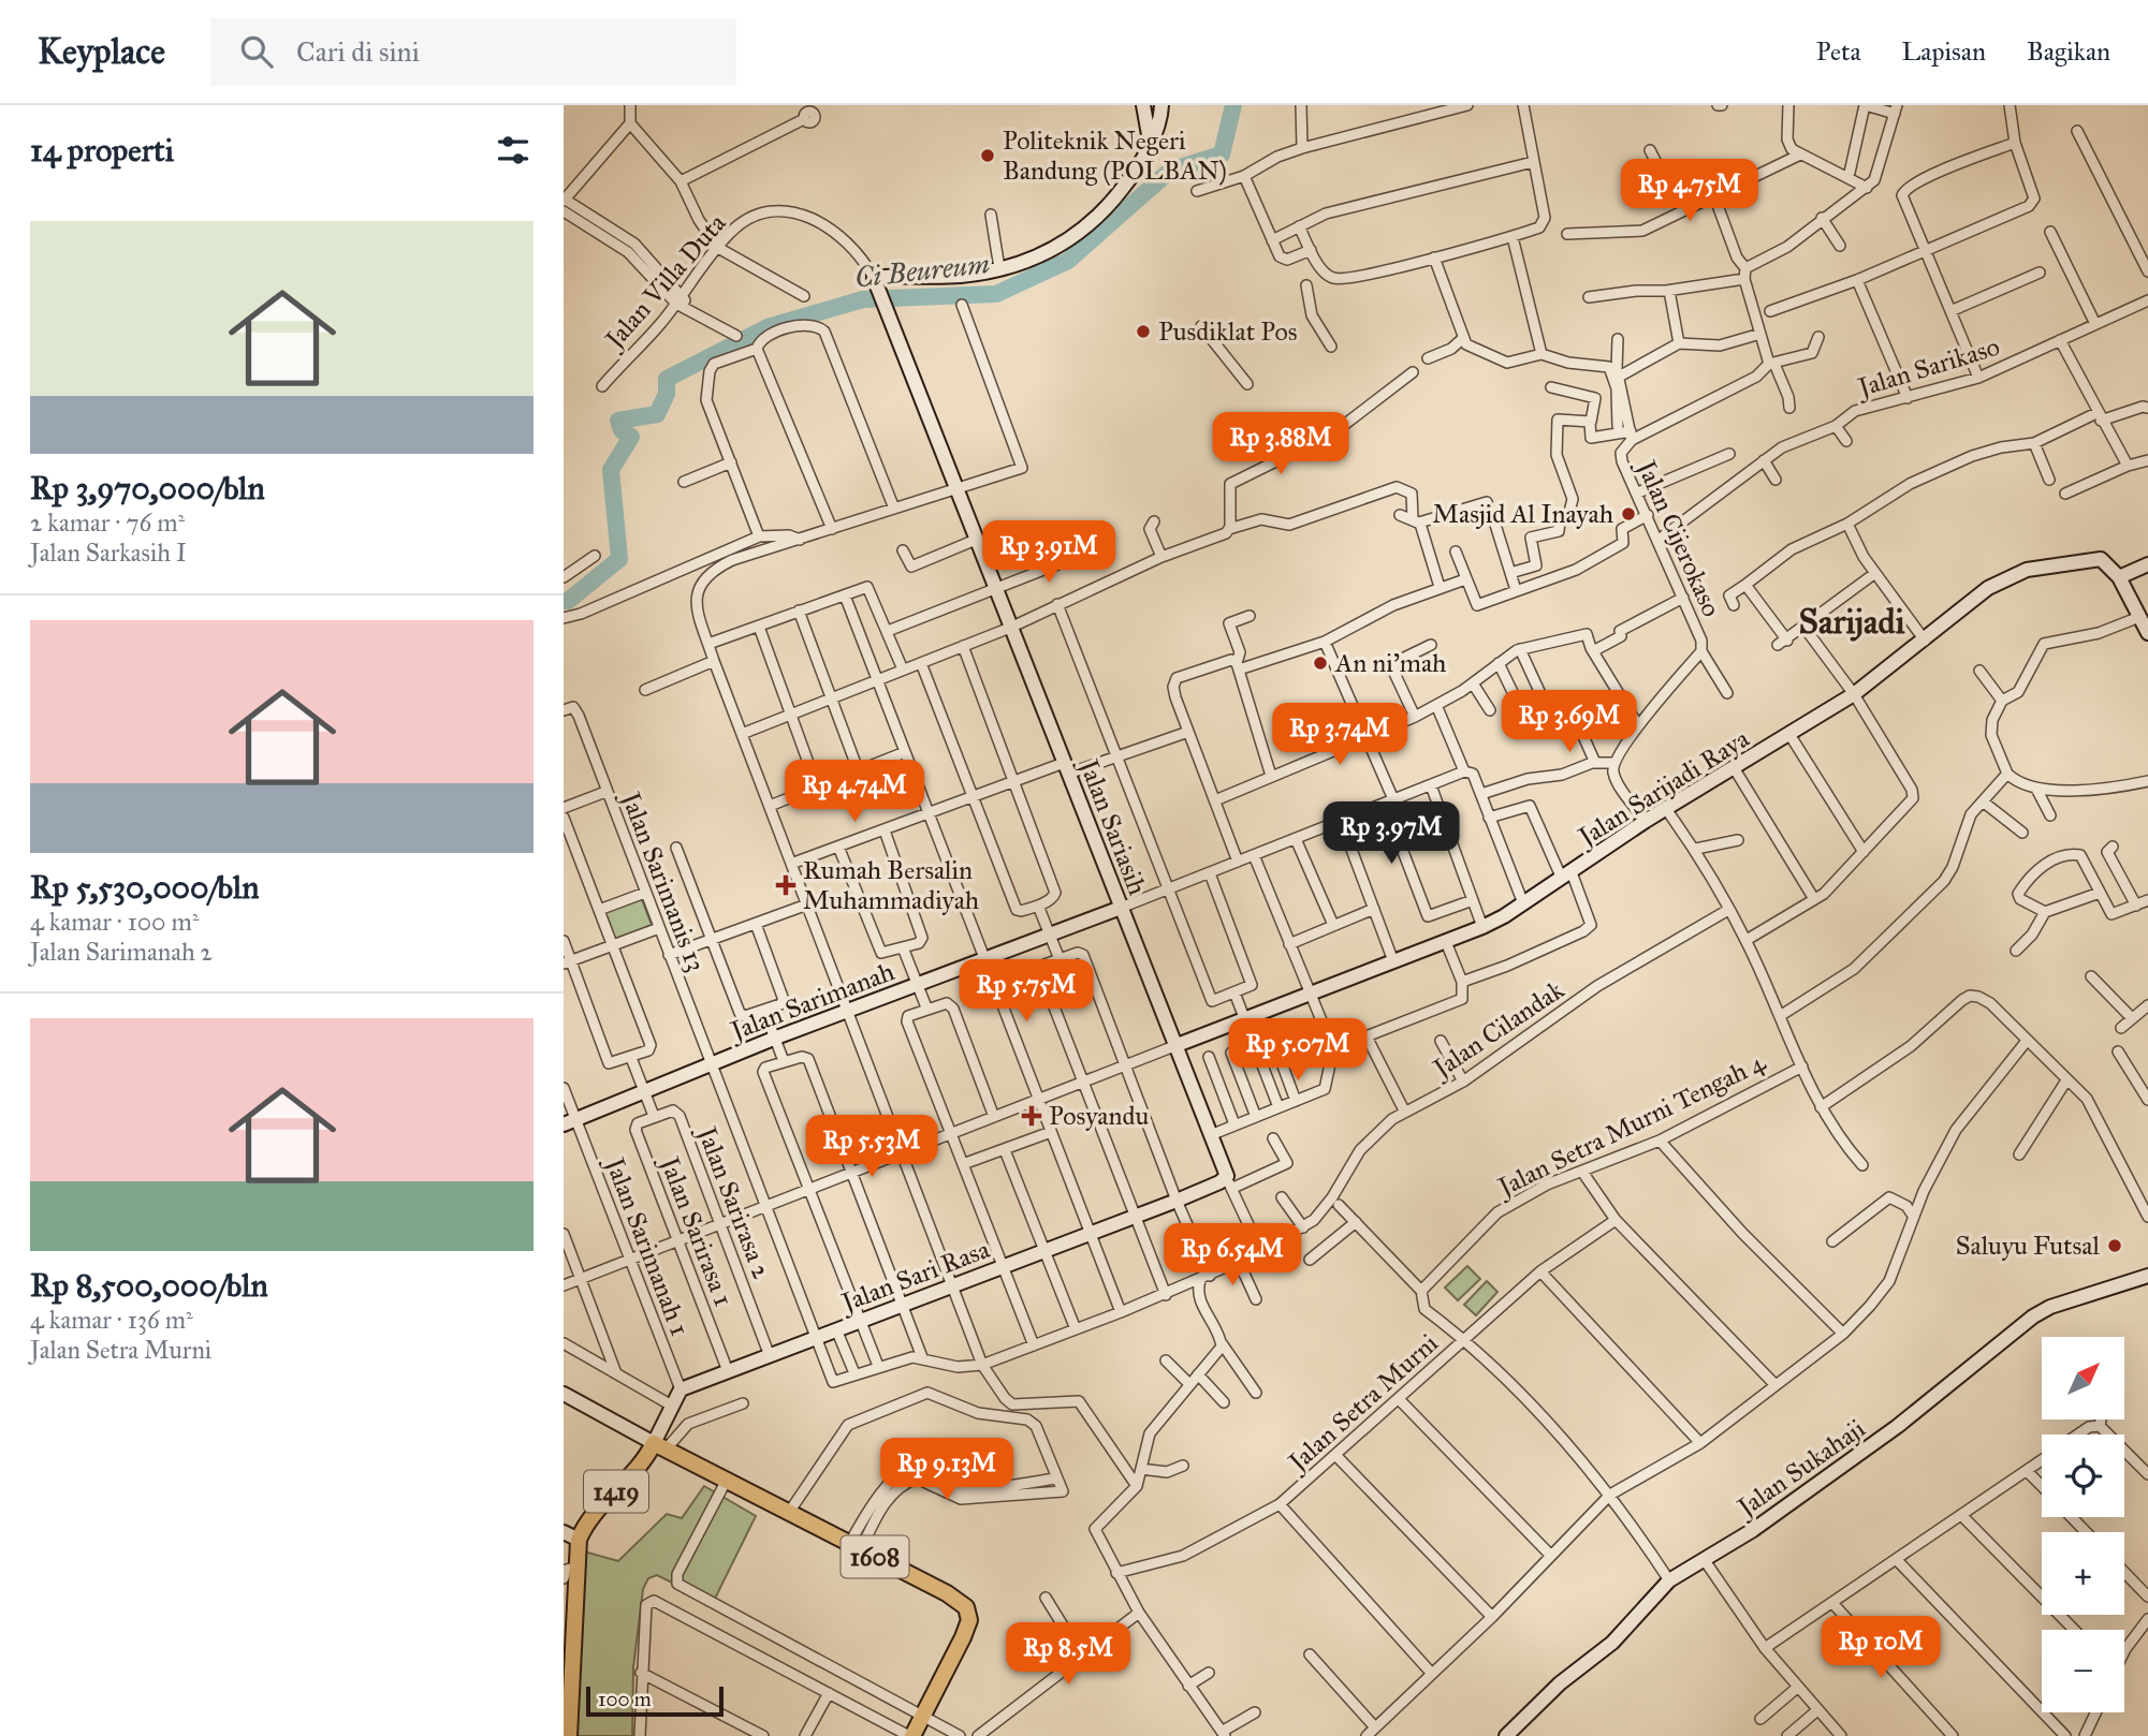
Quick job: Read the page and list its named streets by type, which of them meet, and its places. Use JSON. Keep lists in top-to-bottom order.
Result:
{
  "streets": {
    "main road": ["1419", "1608"],
    "street": [
      "Jalan Villa Duta",
      "Jalan Sarikaso",
      "Jalan Cijerokaso",
      "Jalan Sarijadi Raya",
      "Jalan Sariasih",
      "Jalan Sarimanis 13",
      "Jalan Sarimanah",
      "Jalan Cilandak",
      "Jalan Setra Murni Tengah 4",
      "Jalan Sarirasa 2",
      "Jalan Sarirasa 1",
      "Jalan Sarimanah 1",
      "Jalan Sari Rasa",
      "Jalan Setra Murni",
      "Jalan Sukahaji"
    ]
  },
  "crossings": [
    ["Jalan Villa Duta", "Jalan Sariasih"],
    ["Jalan Sarikaso", "Jalan Cijerokaso"],
    ["Jalan Sarijadi Raya", "Jalan Sariasih"],
    ["Jalan Sariasih", "Jalan Sarimanah"],
    ["Jalan Sariasih", "Jalan Sari Rasa"],
    ["Jalan Sarimanis 13", "Jalan Sarimanah"],
    ["Jalan Sarimanis 13", "Jalan Cilandak"],
    ["Jalan Sarimanis 13", "Jalan Sari Rasa"],
    ["Jalan Sarimanah", "Jalan Sarimanah 1"],
    ["Jalan Sarirasa 2", "Jalan Sarirasa 1"],
    ["Jalan Sarirasa 2", "Jalan Sari Rasa"],
    ["Jalan Sarirasa 1", "Jalan Sari Rasa"],
    ["Jalan Sarimanah 1", "Jalan Sari Rasa"],
    ["1419", "1608"]
  ],
  "districts": ["Sarijadi"],
  "water": ["Ci Beureum"],
  "places": {
    "other": [
      "Politeknik Negeri Bandung (POLBAN)",
      "Pusdiklat Pos",
      "Masjid Al Inayah",
      "An ni'mah",
      "Saluyu Futsal"
    ],
    "health": ["Rumah Bersalin Muhammadiyah", "Posyandu"]
  },
  "scale_bar": "100 m",
  "north": "top right",
  "page": {
    "header": "Keyplace",
    "search": "Cari di sini",
    "nav": ["Peta", "Lapisan", "Bagikan"],
    "heading": "14 properti",
    "price": [
      "Rp 4.75M",
      "Rp 3.88M",
      "Rp 3.91M",
      "Rp 3.69M",
      "Rp 3.74M",
      "Rp 4.74M",
      "Rp 3.97M",
      "Rp 5.75M",
      "Rp 5.07M",
      "Rp 5.53M",
      "Rp 6.54M",
      "Rp 9.13M",
      "Rp 10M",
      "Rp 8.5M"
    ],
    "list": [
      {
        "name": "Rp 3,970,000/bln",
        "note": "2 kamar · 76 m² · Jalan Sarkasih I"
      },
      {
        "name": "Rp 5,530,000/bln",
        "note": "4 kamar · 100 m² · Jalan Sarimanah 2"
      },
      {
        "name": "Rp 8,500,000/bln",
        "note": "4 kamar · 136 m² · Jalan Setra Murni"
      }
    ],
    "map_buttons": ["+", "−"],
    "scale": "100 m"
  }
}
